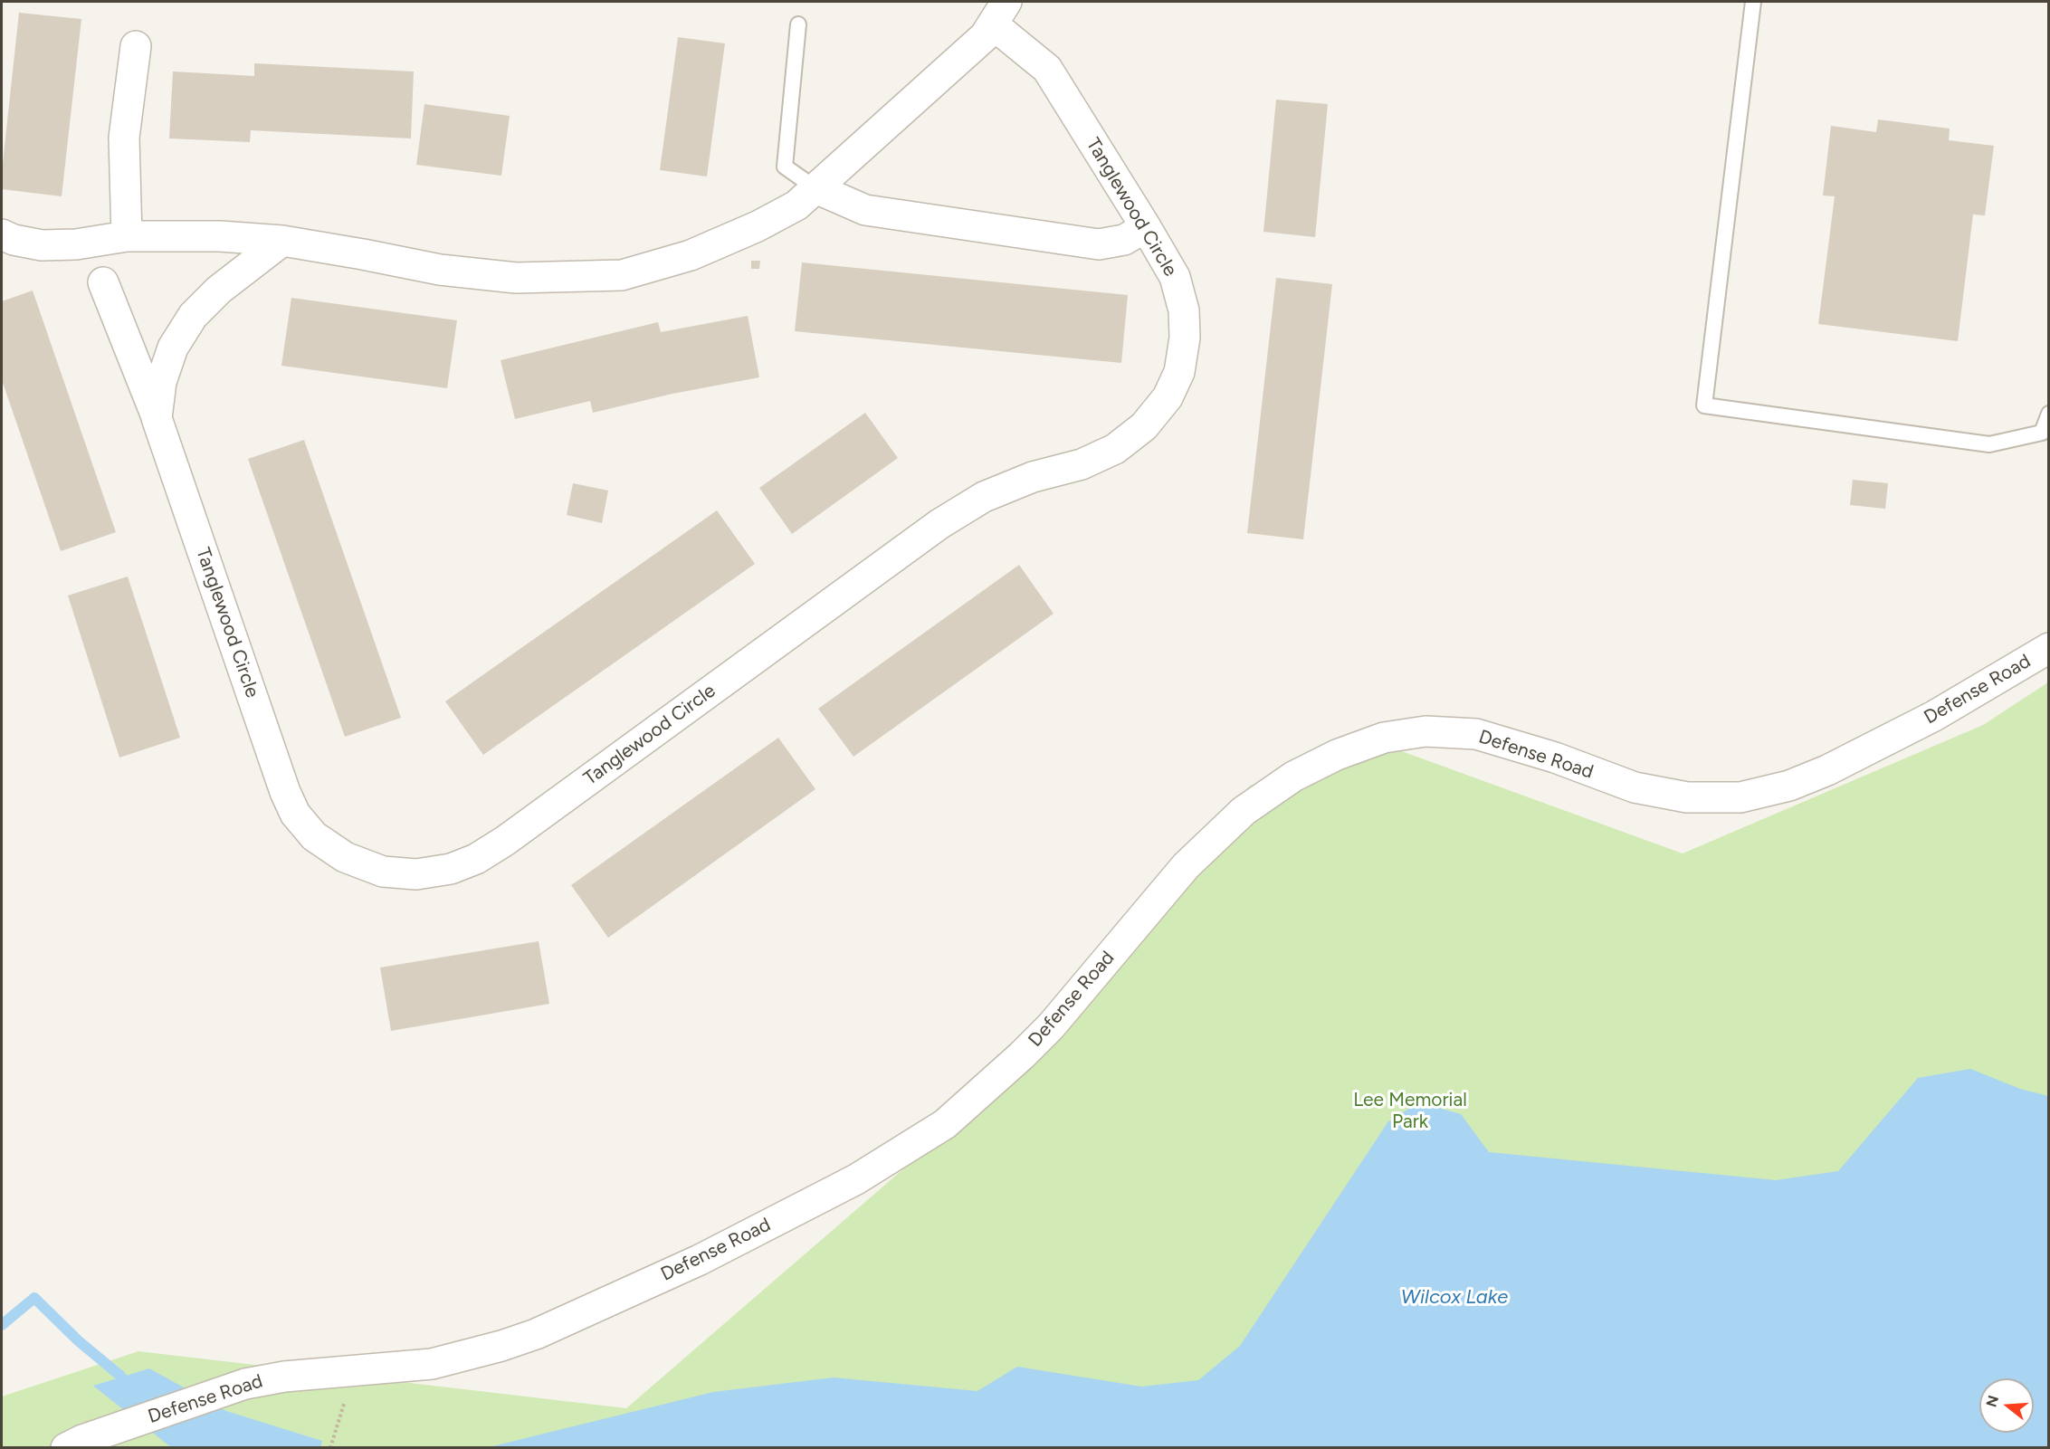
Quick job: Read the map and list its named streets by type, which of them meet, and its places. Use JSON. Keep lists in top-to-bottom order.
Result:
{
  "streets": {
    "street": ["Tanglewood Circle", "Defense Road"]
  },
  "water": ["Wilcox Lake"],
  "parks": ["Lee Memorial Park"],
  "north": "left"
}
